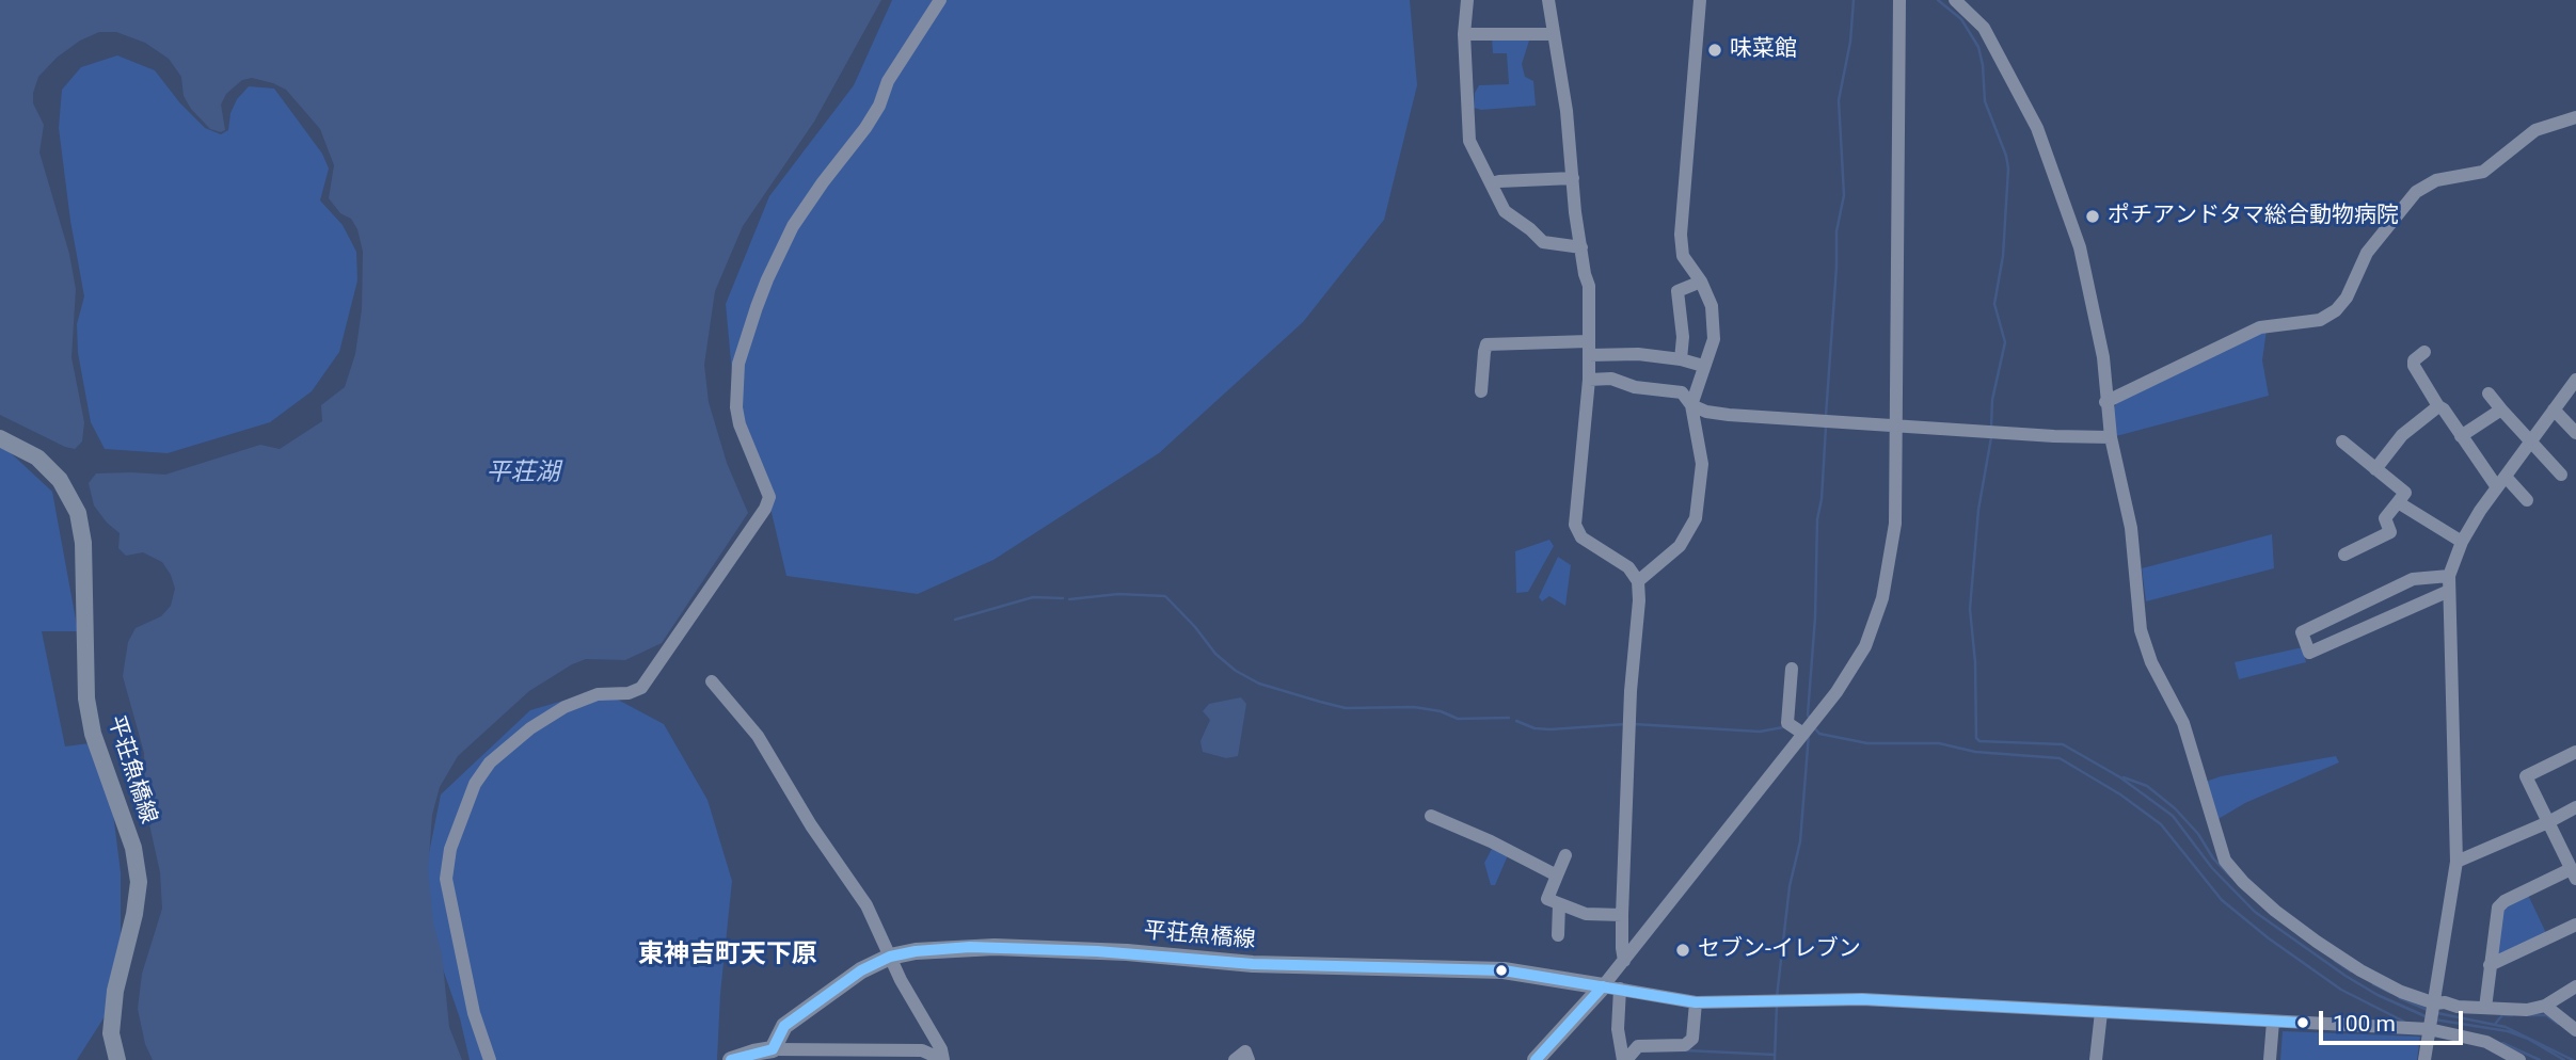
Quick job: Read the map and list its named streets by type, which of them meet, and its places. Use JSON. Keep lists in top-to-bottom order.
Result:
{
  "streets": {
    "main road": ["平荘魚橋線"]
  },
  "districts": ["東神吉町天下原"],
  "water": ["平荘湖"],
  "places": ["味菜館", "ポチアンドタマ総合動物病院", "セブン-イレブン"],
  "scale_bar": "100 m"
}
